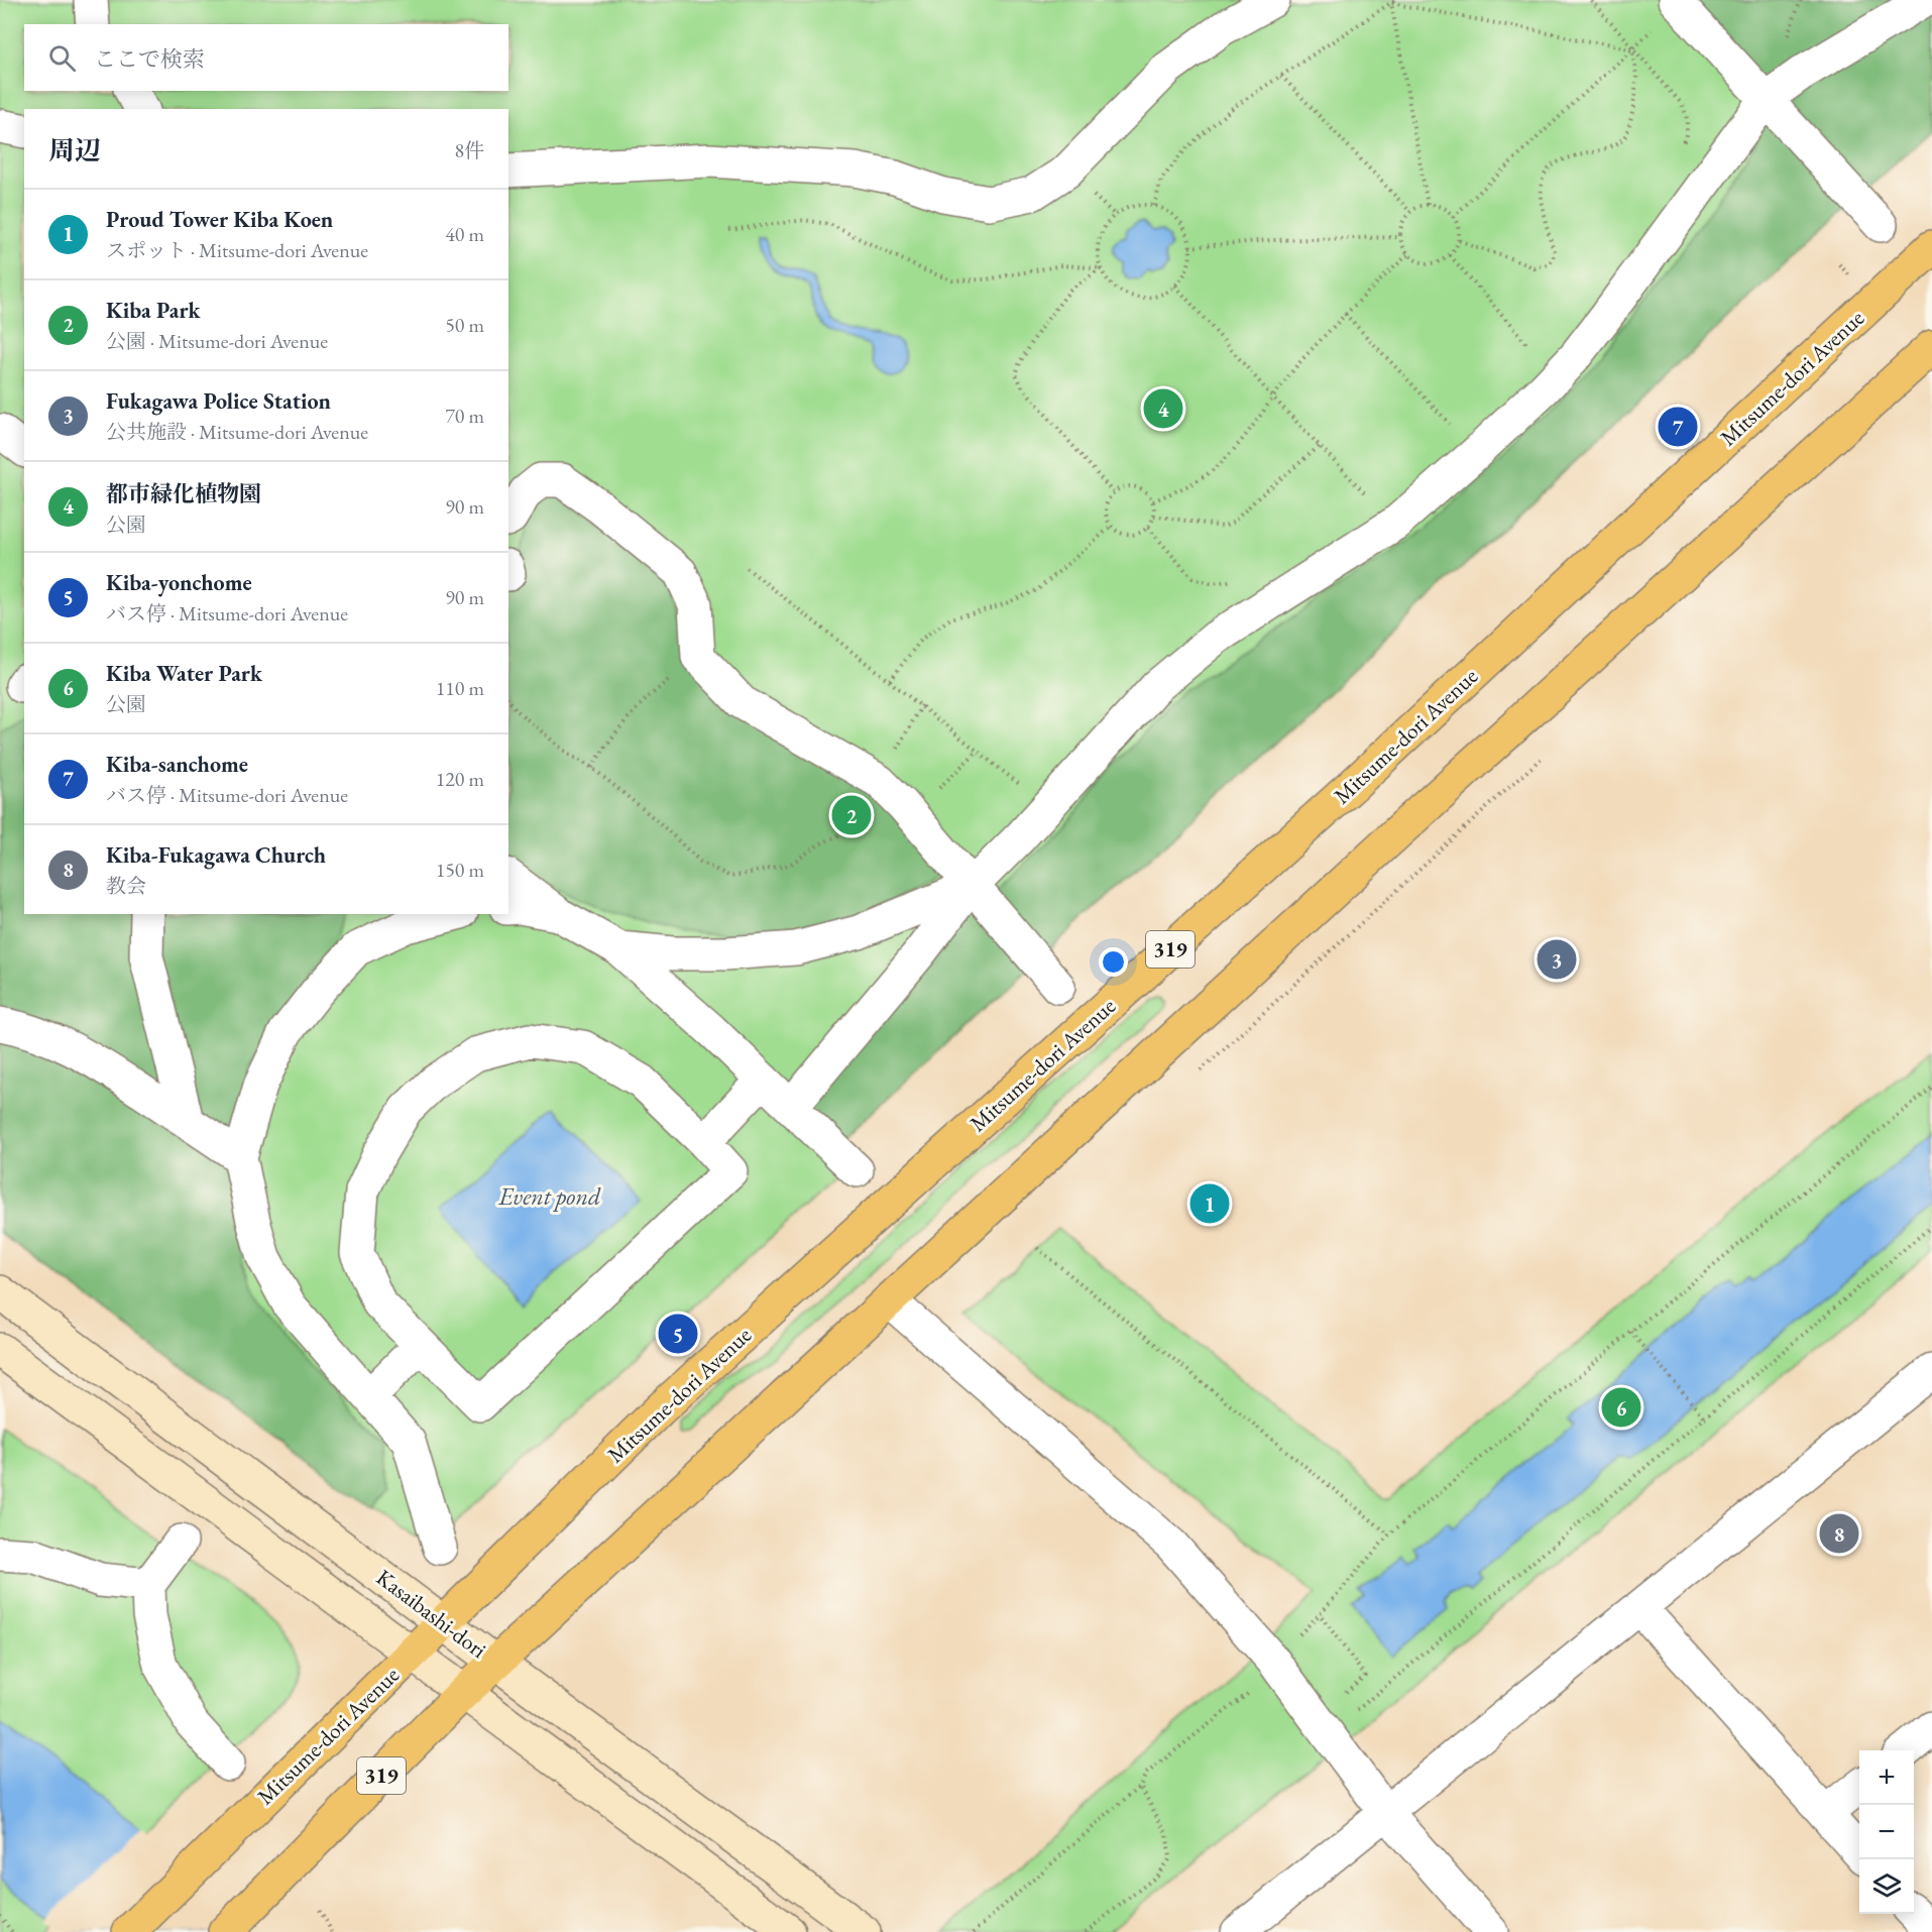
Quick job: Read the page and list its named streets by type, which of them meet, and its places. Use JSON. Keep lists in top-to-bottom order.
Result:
{
  "streets": {
    "main road": ["Mitsume-dori Avenue", "319", "Kasaibashi-dori"]
  },
  "crossings": [
    ["Mitsume-dori Avenue", "Kasaibashi-dori"],
    ["319", "Kasaibashi-dori"]
  ],
  "water": ["Event pond"],
  "page": {
    "search": "ここで検索",
    "heading": ["周辺", "8件"],
    "list": [
      {
        "mark": "1",
        "name": "Proud Tower Kiba Koen",
        "note": "スポット · Mitsume-dori Avenue",
        "value": "40 m"
      },
      {
        "mark": "2",
        "name": "Kiba Park",
        "note": "公園 · Mitsume-dori Avenue",
        "value": "50 m"
      },
      {
        "mark": "3",
        "name": "Fukagawa Police Station",
        "note": "公共施設 · Mitsume-dori Avenue",
        "value": "70 m"
      },
      {
        "mark": "4",
        "name": "都市緑化植物園",
        "note": "公園",
        "value": "90 m"
      },
      {
        "mark": "5",
        "name": "Kiba-yonchome",
        "note": "バス停 · Mitsume-dori Avenue",
        "value": "90 m"
      },
      {
        "mark": "6",
        "name": "Kiba Water Park",
        "note": "公園",
        "value": "110 m"
      },
      {
        "mark": "7",
        "name": "Kiba-sanchome",
        "note": "バス停 · Mitsume-dori Avenue",
        "value": "120 m"
      },
      {
        "mark": "8",
        "name": "Kiba-Fukagawa Church",
        "note": "教会",
        "value": "150 m"
      }
    ],
    "pins": [
      "4",
      "7",
      "2",
      "3",
      "1",
      "5",
      "6",
      "8"
    ],
    "map_buttons": ["+", "−"]
  }
}
